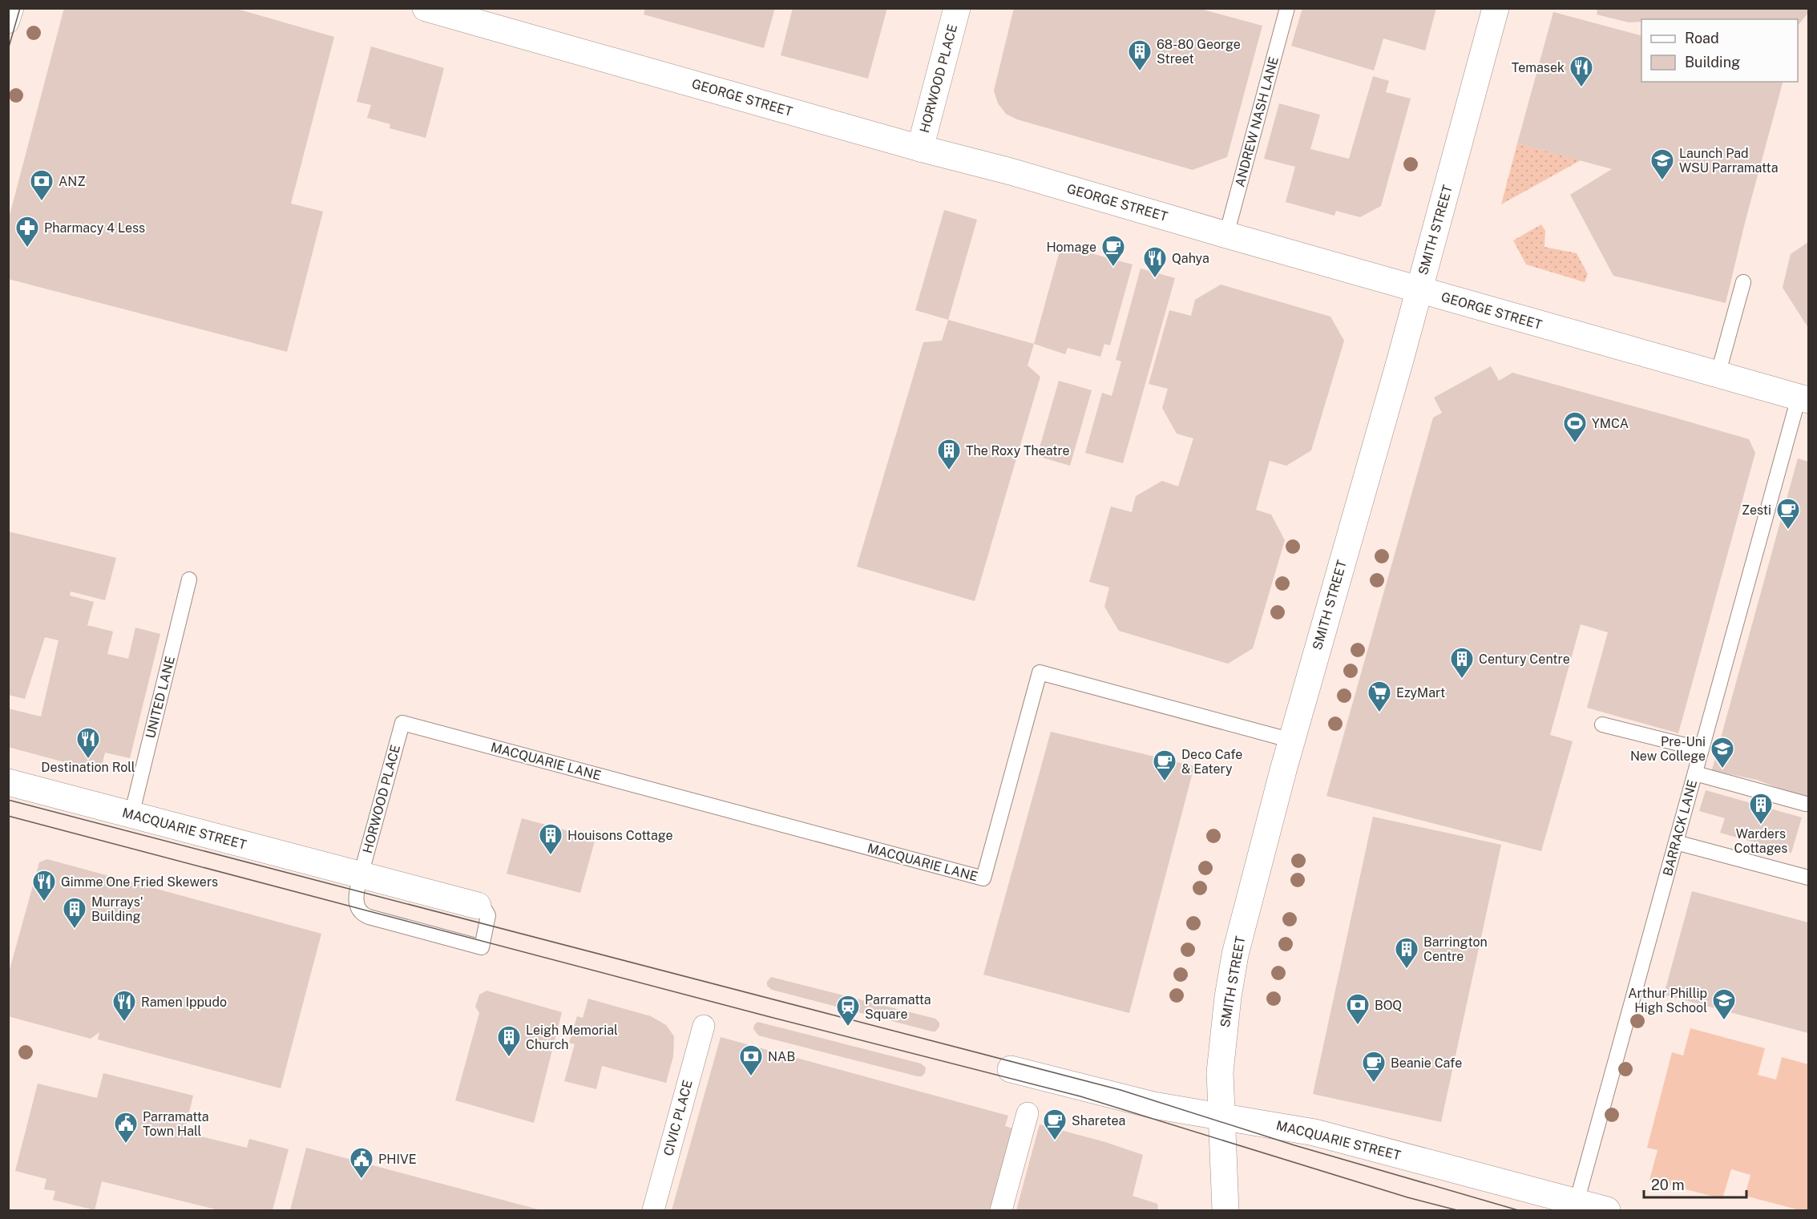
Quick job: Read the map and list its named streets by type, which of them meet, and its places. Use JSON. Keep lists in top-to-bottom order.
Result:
{
  "streets": {
    "street": [
      "HORWOOD PLACE",
      "GEORGE STREET",
      "SMITH STREET",
      "MACQUARIE STREET",
      "CIVIC PLACE"
    ],
    "lane": [
      "ANDREW NASH LANE",
      "UNITED LANE",
      "MACQUARIE LANE",
      "BARRACK LANE"
    ]
  },
  "crossings": [
    ["HORWOOD PLACE", "GEORGE STREET"],
    ["HORWOOD PLACE", "MACQUARIE LANE"],
    ["HORWOOD PLACE", "MACQUARIE STREET"],
    ["GEORGE STREET", "ANDREW NASH LANE"],
    ["GEORGE STREET", "SMITH STREET"],
    ["GEORGE STREET", "BARRACK LANE"],
    ["SMITH STREET", "MACQUARIE LANE"],
    ["SMITH STREET", "MACQUARIE STREET"],
    ["UNITED LANE", "MACQUARIE STREET"],
    ["BARRACK LANE", "MACQUARIE STREET"]
  ],
  "places": {
    "building": [
      "68-80 George Street",
      "The Roxy Theatre",
      "Century Centre",
      "Warders Cottages",
      "Houisons Cottage",
      "Murrays' Building",
      "Barrington Centre",
      "Leigh Memorial Church"
    ],
    "restaurant": [
      "Temasek",
      "Qahya",
      "Destination Roll",
      "Gimme One Fried Skewers",
      "Ramen Ippudo"
    ],
    "school or university": ["Launch Pad WSU Parramatta", "Pre-Uni New College", "Arthur Phillip High School"],
    "bank": ["ANZ", "BOQ", "NAB"],
    "pharmacy": ["Pharmacy 4 Less"],
    "cafe": [
      "Homage",
      "Zesti",
      "Deco Cafe & Eatery",
      "Beanie Cafe",
      "Sharetea"
    ],
    "sports": ["YMCA"],
    "supermarket": ["EzyMart"],
    "station": ["Parramatta Square"],
    "public building": ["Parramatta Town Hall", "PHIVE"]
  },
  "legend": ["Road", "Building"],
  "scale_bar": "20 m"
}
